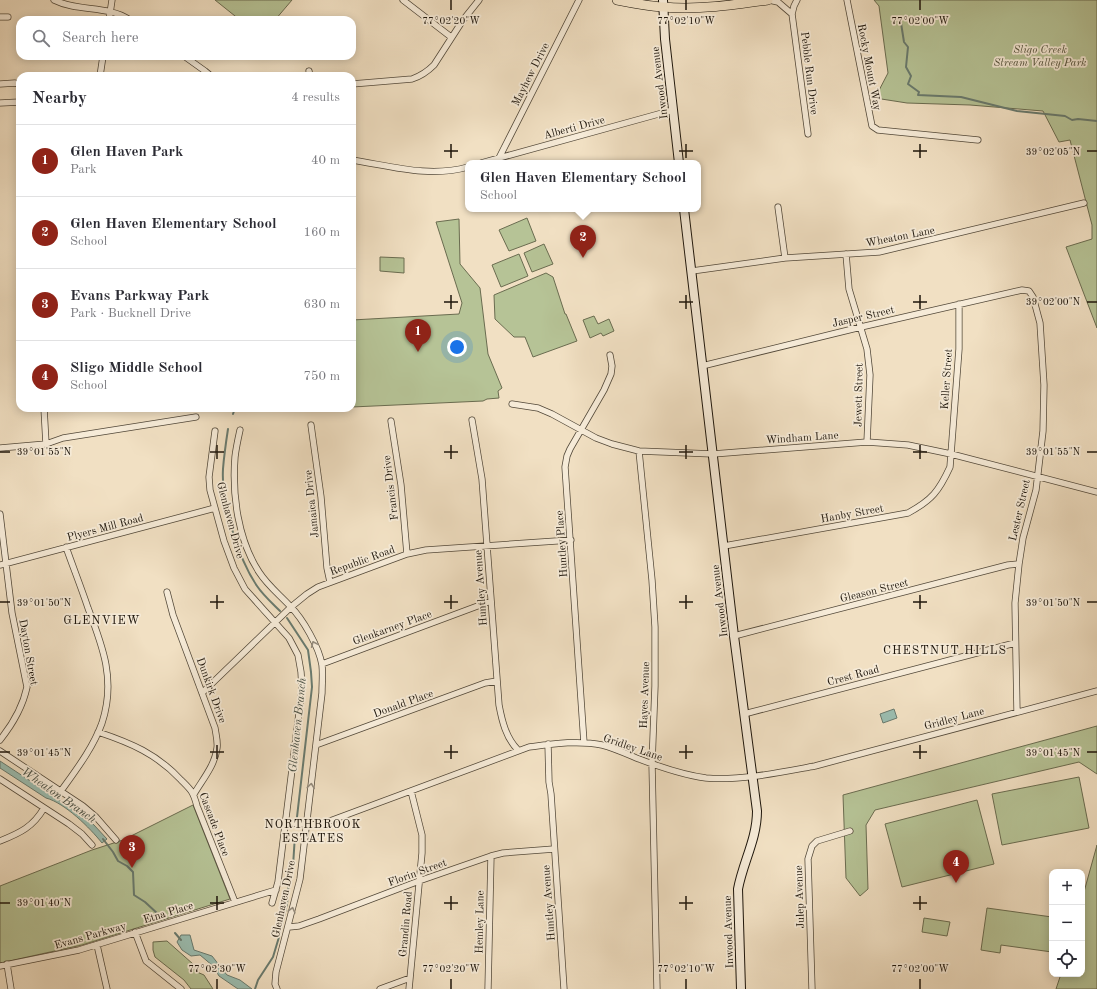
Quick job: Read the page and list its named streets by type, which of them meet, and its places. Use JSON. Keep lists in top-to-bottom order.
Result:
{
  "streets": {
    "street": [
      "Rocky Mount Way",
      "Pebble Run Drive",
      "Mayhew Drive",
      "Inwood Avenue",
      "Alberti Drive",
      "Wheaton Lane",
      "Jasper Street",
      "Keller Street",
      "Jewett Street",
      "Windham Lane",
      "Francis Drive",
      "Jamaica Drive",
      "Lester Street",
      "Hanby Street",
      "Glenhaven Drive",
      "Plyers Mill Road",
      "Huntley Place",
      "Republic Road",
      "Huntley Avenue",
      "Gleason Street",
      "Glenkarney Place",
      "Dayton Street",
      "Crest Road",
      "Dunkirk Drive",
      "Hayes Avenue",
      "Donald Place",
      "Gridley Lane",
      "Cascade Place",
      "Florin Street",
      "Julep Avenue",
      "Etna Place",
      "Hemley Lane",
      "Grandin Road",
      "Evans Parkway"
    ]
  },
  "crossings": [
    ["Mayhew Drive", "Alberti Drive"],
    ["Inwood Avenue", "Alberti Drive"],
    ["Inwood Avenue", "Wheaton Lane"],
    ["Inwood Avenue", "Jasper Street"],
    ["Inwood Avenue", "Windham Lane"],
    ["Inwood Avenue", "Hanby Street"],
    ["Inwood Avenue", "Gleason Street"],
    ["Inwood Avenue", "Crest Road"],
    ["Inwood Avenue", "Gridley Lane"],
    ["Wheaton Lane", "Jewett Street"],
    ["Jasper Street", "Keller Street"],
    ["Jasper Street", "Jewett Street"],
    ["Jasper Street", "Lester Street"],
    ["Keller Street", "Windham Lane"],
    ["Keller Street", "Hanby Street"],
    ["Jewett Street", "Windham Lane"],
    ["Windham Lane", "Lester Street"],
    ["Windham Lane", "Hanby Street"],
    ["Windham Lane", "Huntley Place"],
    ["Windham Lane", "Hayes Avenue"],
    ["Francis Drive", "Republic Road"],
    ["Jamaica Drive", "Republic Road"],
    ["Lester Street", "Gleason Street"],
    ["Lester Street", "Crest Road"],
    ["Lester Street", "Gridley Lane"],
    ["Glenhaven Drive", "Plyers Mill Road"],
    ["Glenhaven Drive", "Republic Road"],
    ["Glenhaven Drive", "Glenkarney Place"],
    ["Glenhaven Drive", "Donald Place"],
    ["Glenhaven Drive", "Gridley Lane"],
    ["Glenhaven Drive", "Florin Street"],
    ["Glenhaven Drive", "Etna Place"],
    ["Plyers Mill Road", "Dayton Street"],
    ["Huntley Place", "Republic Road"],
    ["Huntley Place", "Gridley Lane"],
    ["Republic Road", "Huntley Avenue"],
    ["Republic Road", "Dunkirk Drive"],
    ["Huntley Avenue", "Glenkarney Place"],
    ["Huntley Avenue", "Donald Place"],
    ["Huntley Avenue", "Gridley Lane"],
    ["Huntley Avenue", "Florin Street"],
    ["Dunkirk Drive", "Cascade Place"],
    ["Hayes Avenue", "Gridley Lane"],
    ["Gridley Lane", "Grandin Road"],
    ["Cascade Place", "Etna Place"],
    ["Florin Street", "Hemley Lane"],
    ["Florin Street", "Grandin Road"],
    ["Etna Place", "Evans Parkway"]
  ],
  "districts": ["GLENVIEW", "CHESTNUT HILLS", "NORTHBROOK ESTATES"],
  "water": ["Glenhaven Branch", "Wheaton Branch"],
  "parks": ["Sligo Creek Stream Valley Park"],
  "page": {
    "search": "Search here",
    "heading": ["Nearby", "4 results"],
    "list": [
      {
        "mark": "1",
        "name": "Glen Haven Park",
        "note": "Park",
        "value": "40 m"
      },
      {
        "mark": "2",
        "name": "Glen Haven Elementary School",
        "note": "School",
        "value": "160 m"
      },
      {
        "mark": "3",
        "name": "Evans Parkway Park",
        "note": "Park · Bucknell Drive",
        "value": "630 m"
      },
      {
        "mark": "4",
        "name": "Sligo Middle School",
        "note": "School",
        "value": "750 m"
      }
    ],
    "popup": ["Glen Haven Elementary School", "School"],
    "pins": [
      "2",
      "1",
      "3",
      "4"
    ],
    "map_buttons": ["+", "−"]
  },
  "coordinates": [
    "77°02'20\"W",
    "77°02'10\"W",
    "77°02'00\"W",
    "39°02'05\"N",
    "39°02'00\"N",
    "39°01'55\"N",
    "39°01'50\"N",
    "39°01'45\"N",
    "39°01'40\"N",
    "77°02'30\"W"
  ]
}
